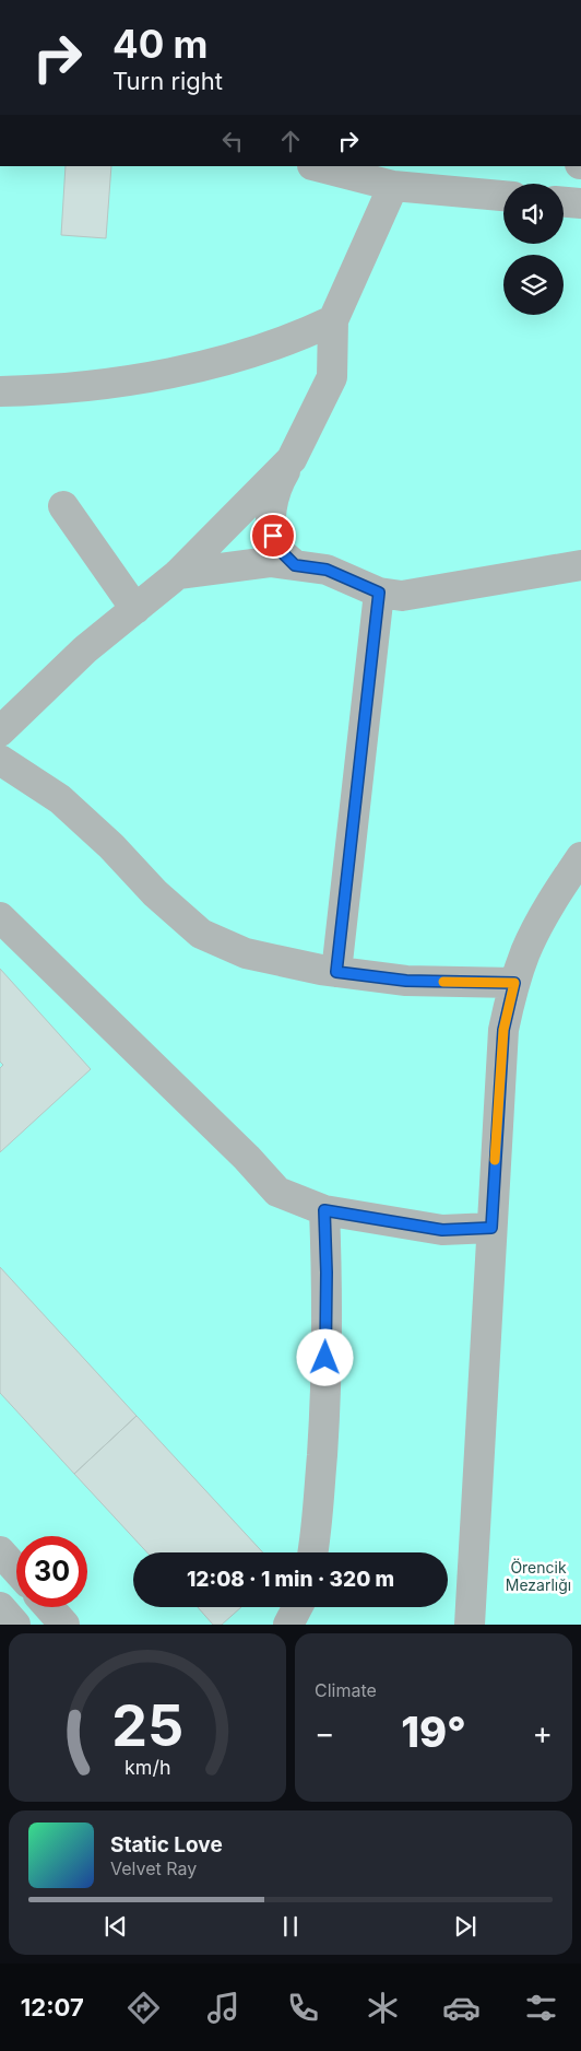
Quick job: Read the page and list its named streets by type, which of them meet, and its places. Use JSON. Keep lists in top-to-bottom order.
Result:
{
  "parks": ["Örencik Mezarlığı"],
  "page": {
    "turn": ["40 m", "Turn right"],
    "limit": "30",
    "trip": "12:08 · 1 min · 320 m",
    "tile": "Climate",
    "heat": ["−", "19°", "+"],
    "song": ["Static Love", "Velvet Ray"],
    "tabs": "12:07",
    "gauge": ["25", "km/h"]
  }
}
